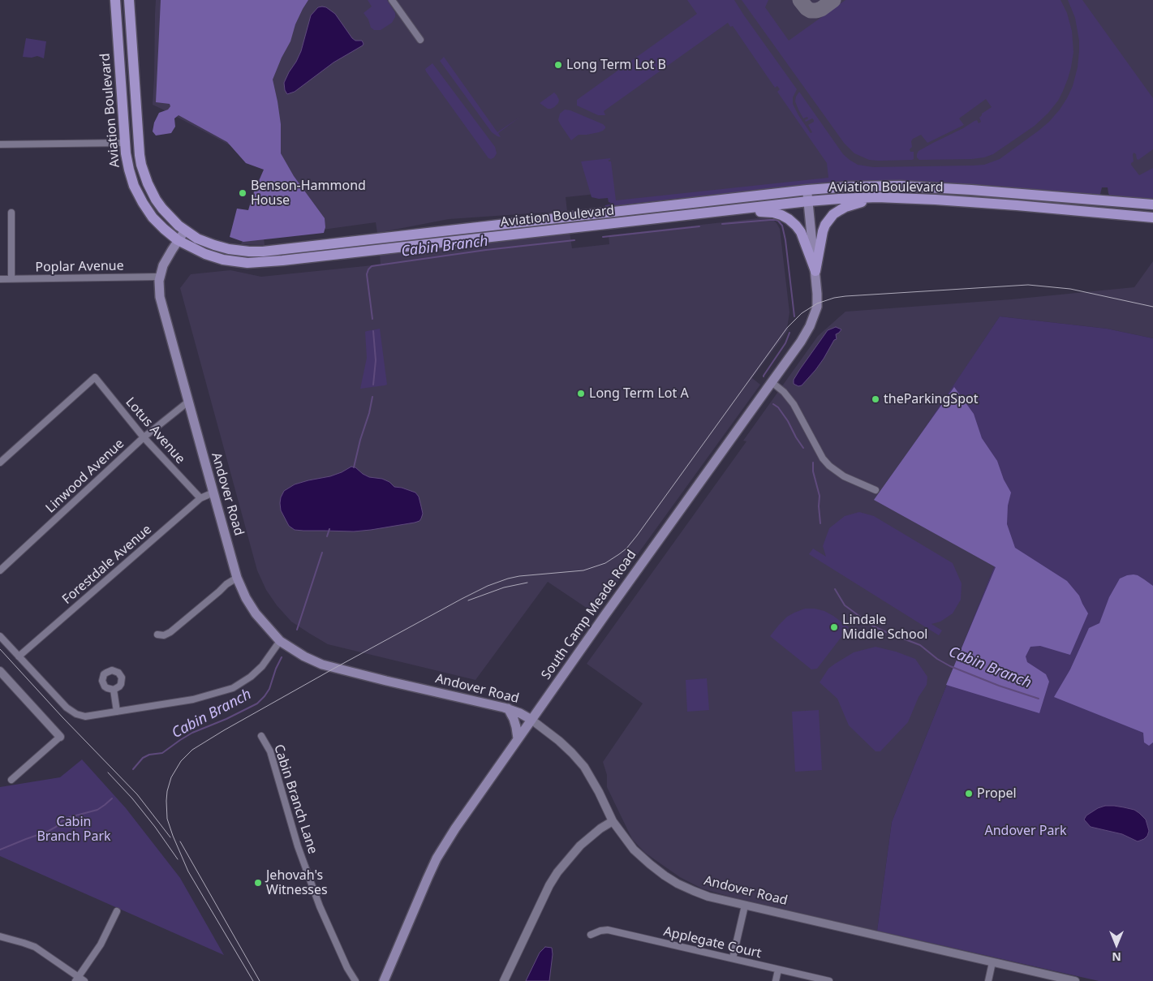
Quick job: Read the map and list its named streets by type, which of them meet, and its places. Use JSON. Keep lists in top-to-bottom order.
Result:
{
  "streets": {
    "main road": ["Aviation Boulevard", "Andover Road", "South Camp Meade Road"],
    "street": [
      "Poplar Avenue",
      "Lotus Avenue",
      "Linwood Avenue",
      "Forestdale Avenue",
      "Cabin Branch Lane",
      "Applegate Court"
    ]
  },
  "crossings": [
    ["Aviation Boulevard", "Andover Road"],
    ["Aviation Boulevard", "South Camp Meade Road"],
    ["Poplar Avenue", "Andover Road"],
    ["Lotus Avenue", "Linwood Avenue"],
    ["Lotus Avenue", "Forestdale Avenue"],
    ["Linwood Avenue", "Andover Road"],
    ["Andover Road", "Forestdale Avenue"],
    ["Andover Road", "South Camp Meade Road"]
  ],
  "water": ["Cabin Branch"],
  "parks": ["Cabin Branch Park", "Andover Park"],
  "places": [
    "Long Term Lot B",
    "Benson-Hammond House",
    "Long Term Lot A",
    "theParkingSpot",
    "Lindale Middle School",
    "Propel",
    "Jehovah's Witnesses"
  ],
  "north": "bottom"
}
